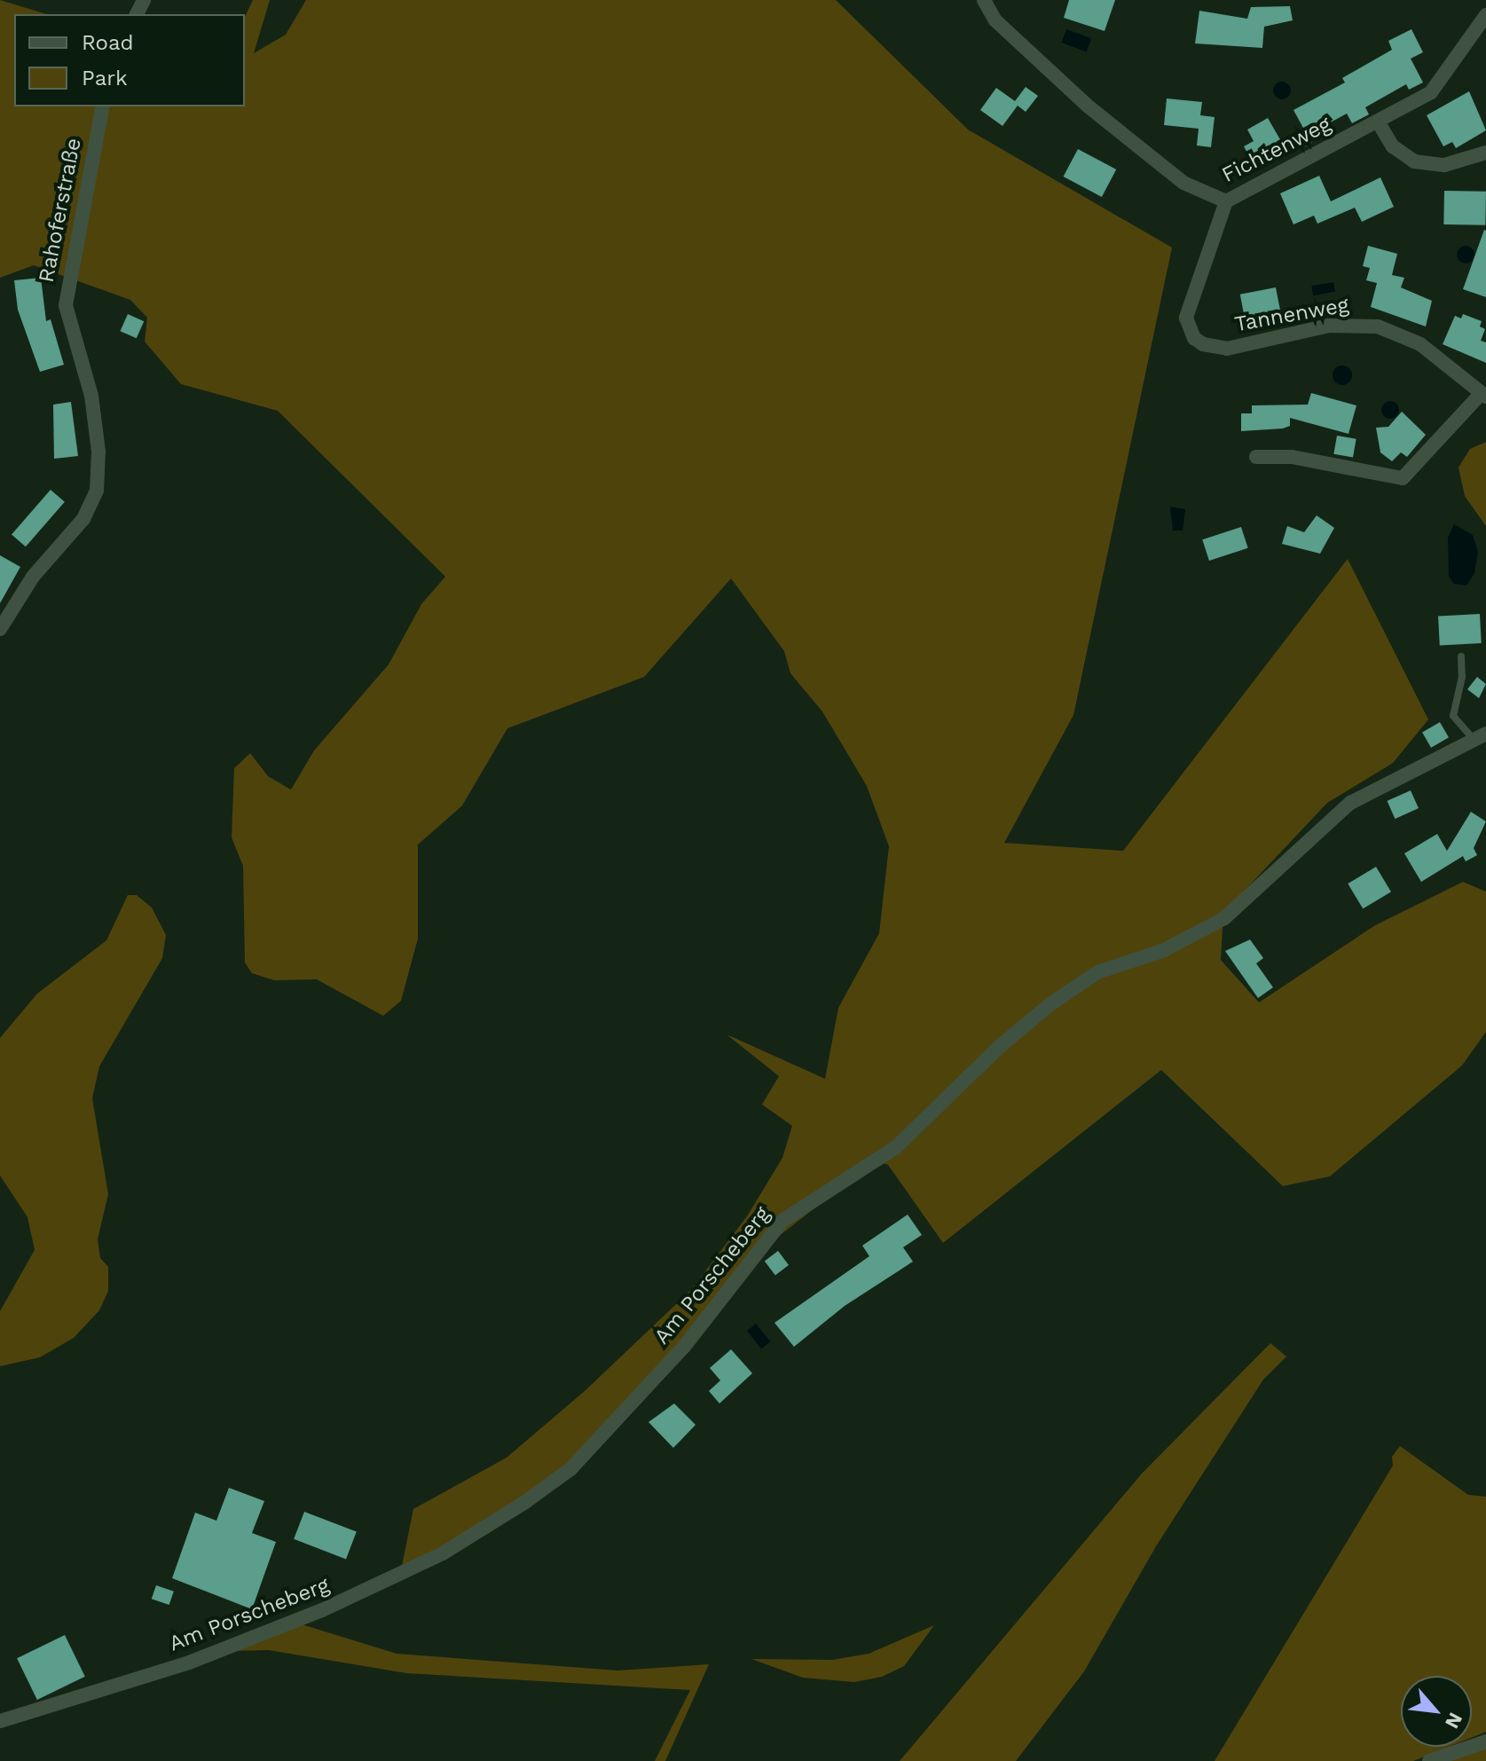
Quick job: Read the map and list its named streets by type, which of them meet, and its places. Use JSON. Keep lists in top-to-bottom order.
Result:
{
  "streets": {
    "street": [
      "Fichtenweg",
      "Rahoferstraße",
      "Tannenweg",
      "Am Porscheberg"
    ]
  },
  "crossings": [
    ["Fichtenweg", "Tannenweg"]
  ],
  "legend": ["Road", "Park"],
  "north": "bottom right"
}
